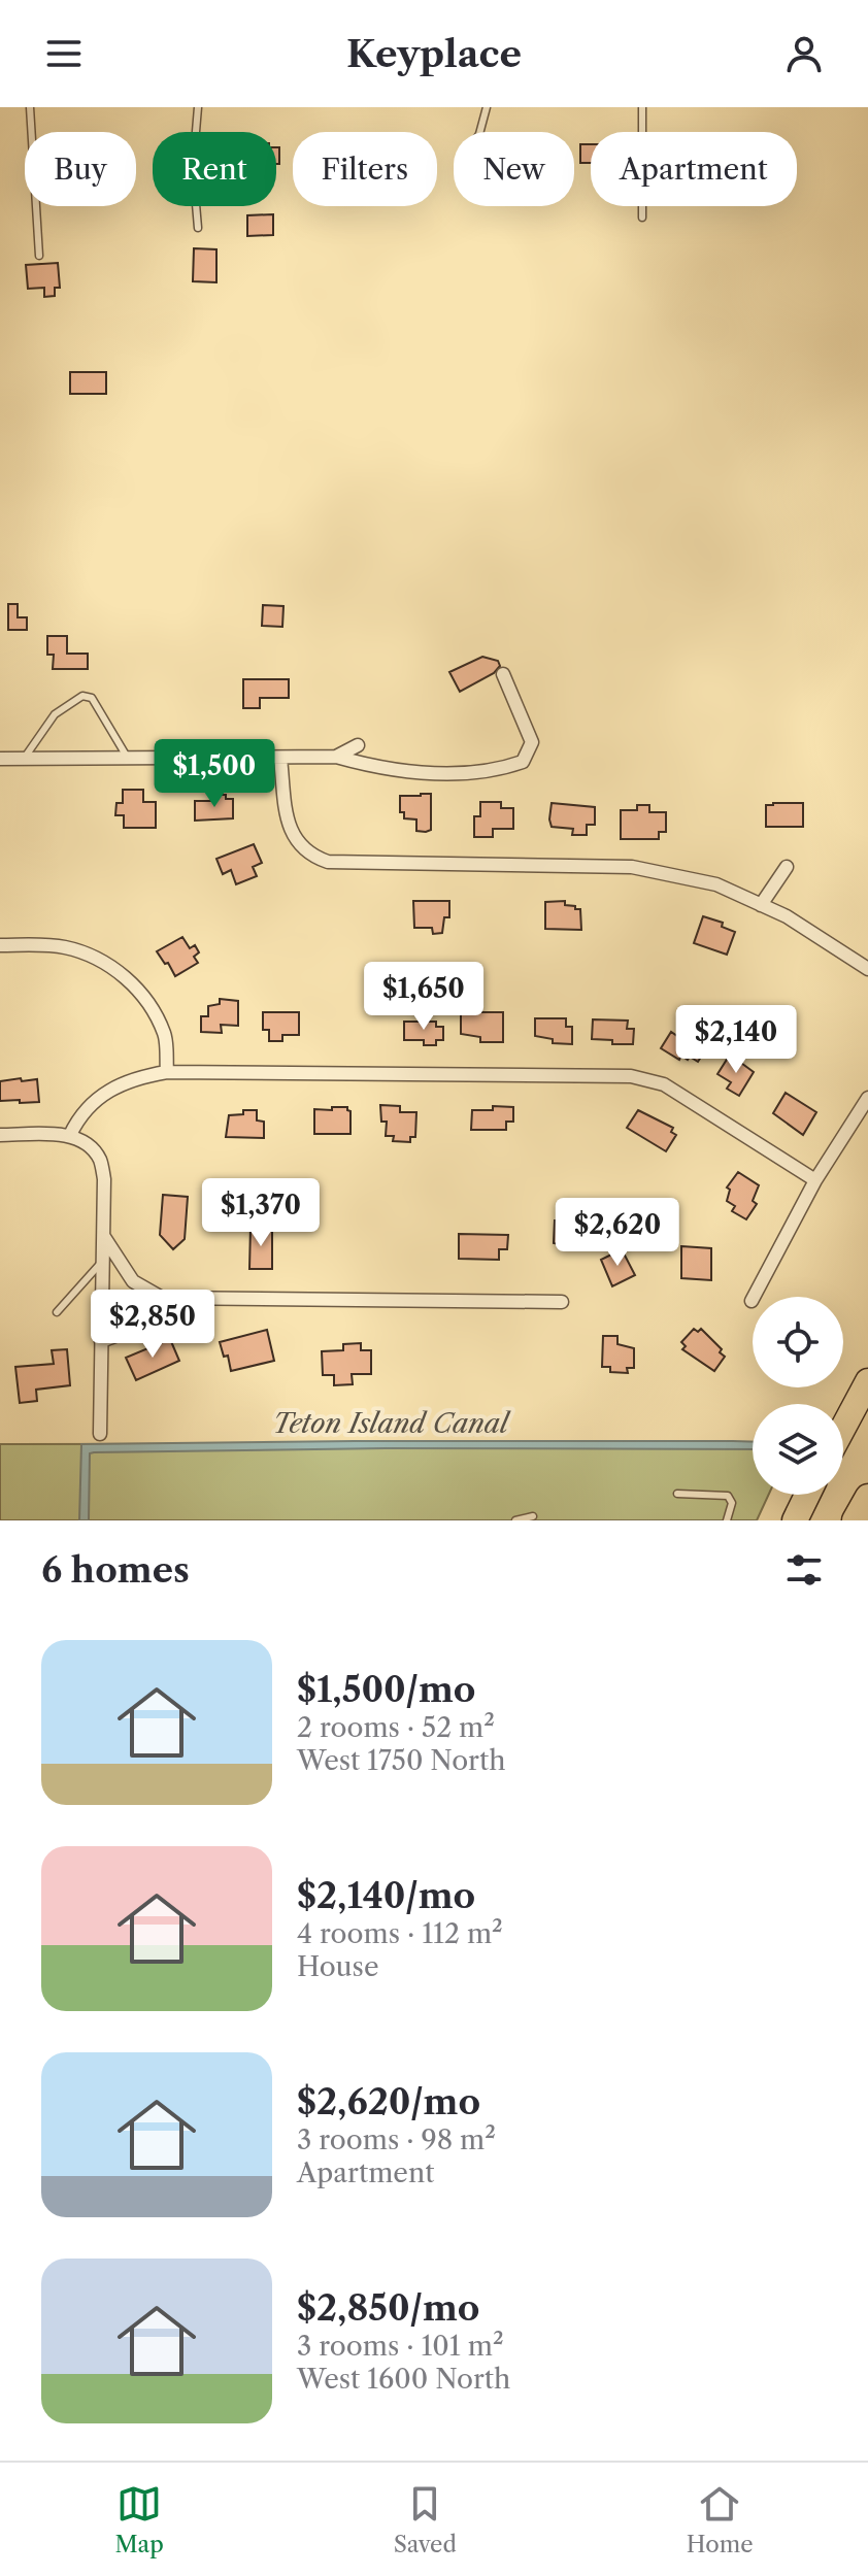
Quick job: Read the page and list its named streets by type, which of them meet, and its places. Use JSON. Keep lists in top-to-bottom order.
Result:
{
  "water": ["Teton Island Canal"],
  "page": {
    "header": "Keyplace",
    "chip": [
      "Buy",
      "Rent",
      "Filters",
      "New",
      "Apartment"
    ],
    "price": [
      "$1,500",
      "$1,650",
      "$2,140",
      "$1,370",
      "$2,620",
      "$2,850"
    ],
    "heading": "6 homes",
    "list": [
      {
        "name": "$1,500/mo",
        "note": "2 rooms · 52 m² · West 1750 North"
      },
      {
        "name": "$2,140/mo",
        "note": "4 rooms · 112 m² · House"
      },
      {
        "name": "$2,620/mo",
        "note": "3 rooms · 98 m² · Apartment"
      },
      {
        "name": "$2,850/mo",
        "note": "3 rooms · 101 m² · West 1600 North"
      }
    ],
    "tabs": ["Map", "Saved", "Home"]
  }
}
